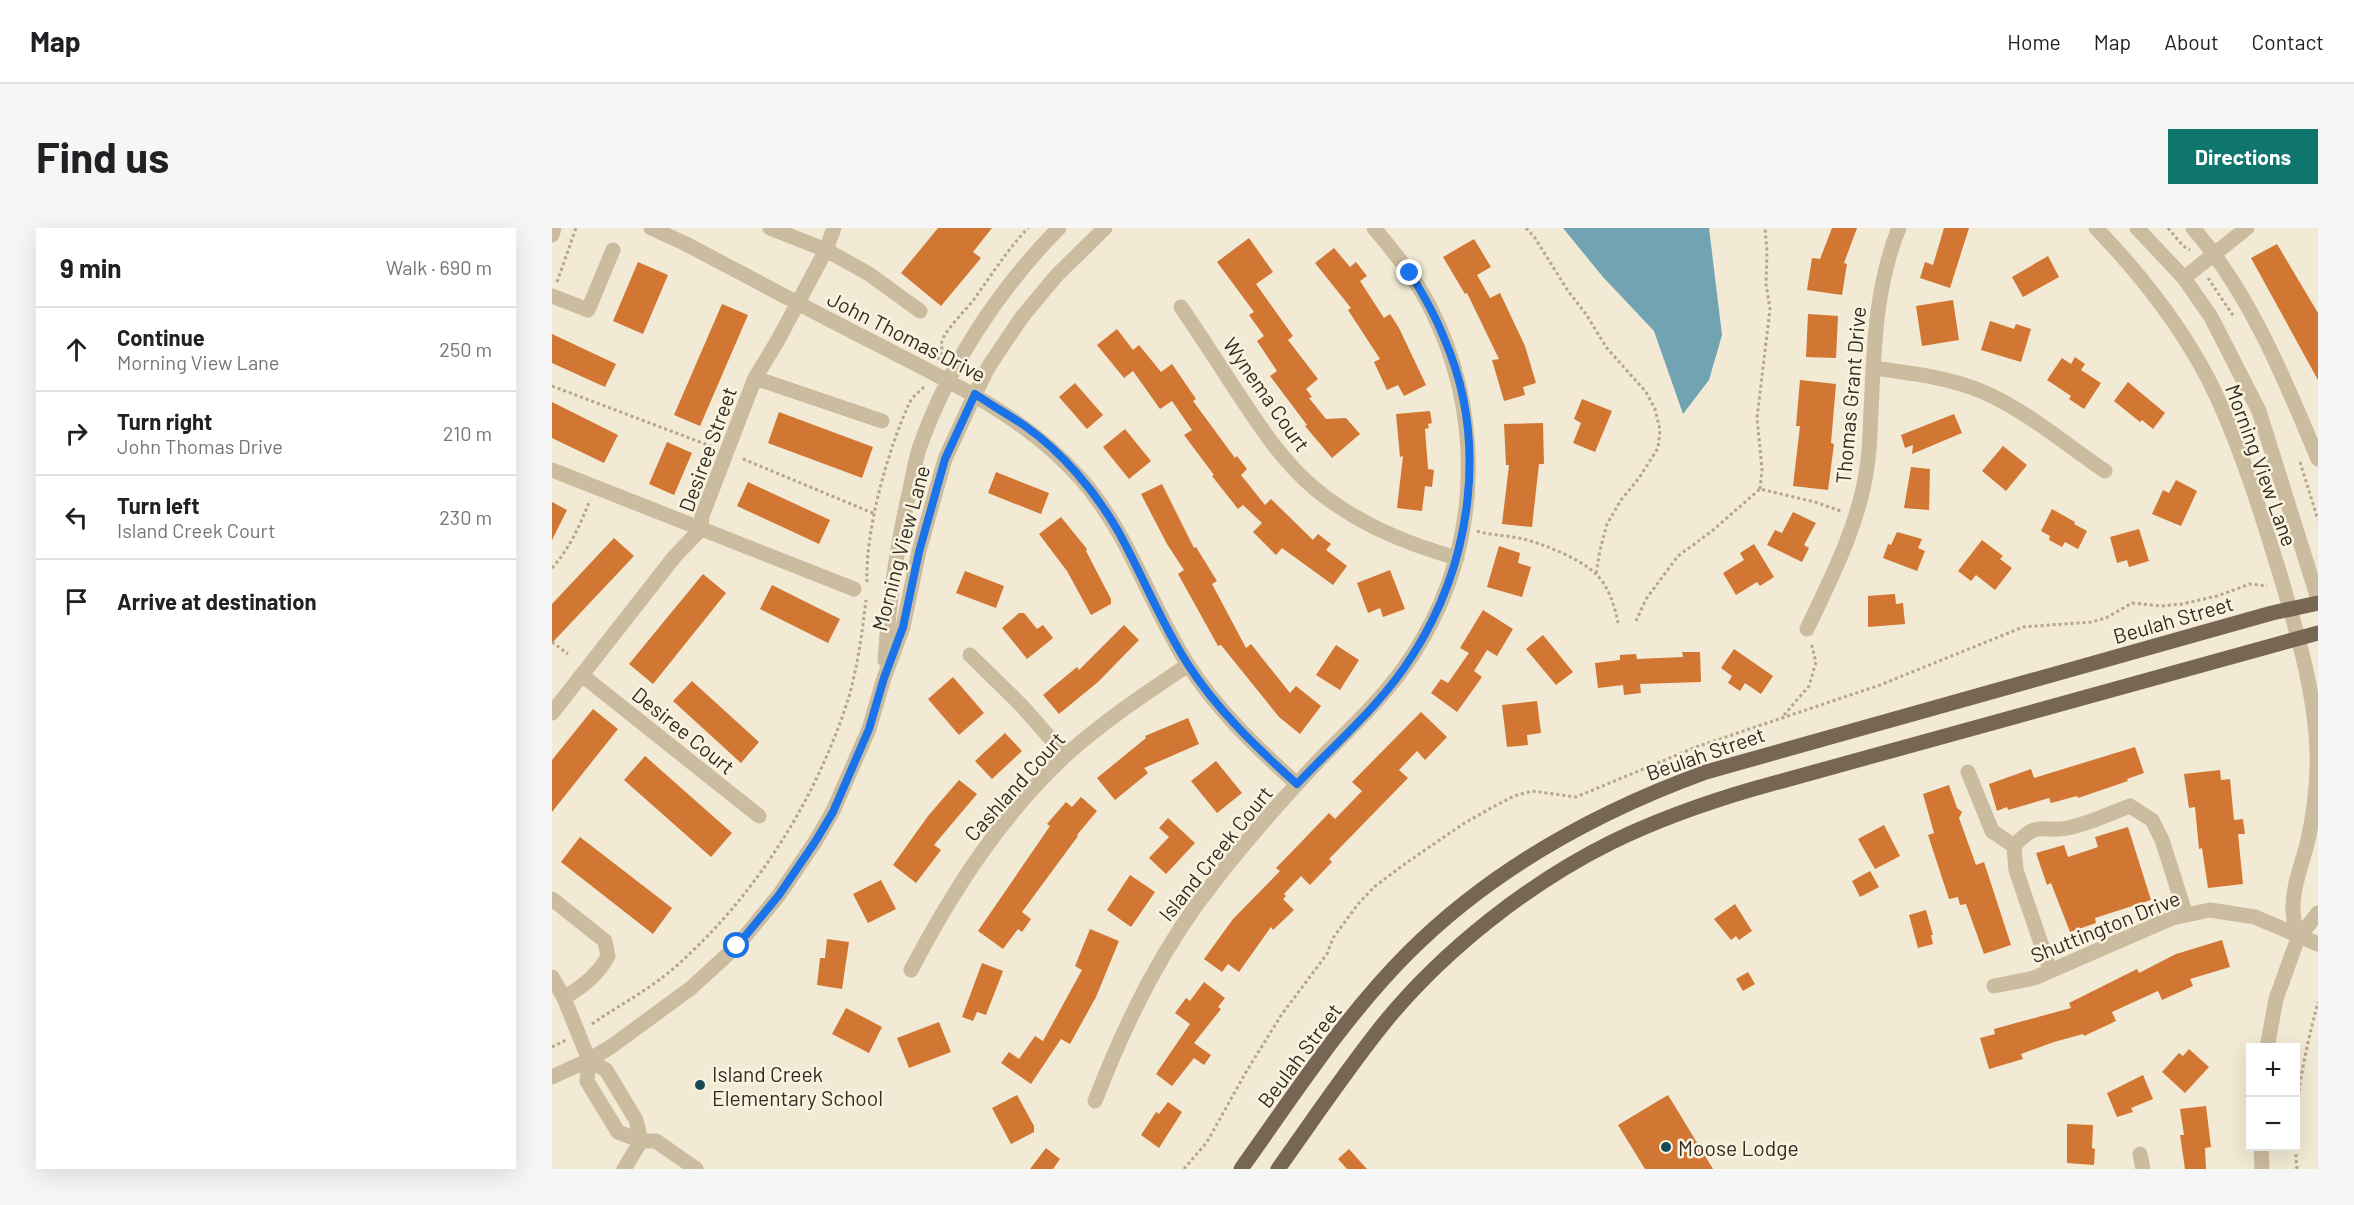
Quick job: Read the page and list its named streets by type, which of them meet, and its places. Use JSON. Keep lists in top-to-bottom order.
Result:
{
  "streets": {
    "main road": ["Beulah Street"],
    "street": [
      "John Thomas Drive",
      "Wynema Court",
      "Thomas Grant Drive",
      "Desiree Street",
      "Morning View Lane",
      "Desiree Court",
      "Cashland Court",
      "Island Creek Court",
      "Shuttington Drive"
    ]
  },
  "crossings": [
    ["John Thomas Drive", "Desiree Street"],
    ["John Thomas Drive", "Morning View Lane"],
    ["John Thomas Drive", "Cashland Court"],
    ["John Thomas Drive", "Island Creek Court"],
    ["Wynema Court", "Island Creek Court"],
    ["Desiree Street", "Desiree Court"],
    ["Morning View Lane", "Beulah Street"],
    ["Morning View Lane", "Shuttington Drive"]
  ],
  "places": ["Island Creek Elementary School", "Moose Lodge"],
  "page": {
    "header": "Map",
    "nav": [
      "Home",
      "Map",
      "About",
      "Contact"
    ],
    "buttons": "Directions",
    "title": "Find us",
    "heading": ["9 min", "Walk · 690 m"],
    "list": [
      ["Continue", "Morning View Lane", "250 m"],
      ["Turn right", "John Thomas Drive", "210 m"],
      ["Turn left", "Island Creek Court", "230 m"],
      "Arrive at destination"
    ],
    "map_buttons": ["+", "−"]
  }
}
